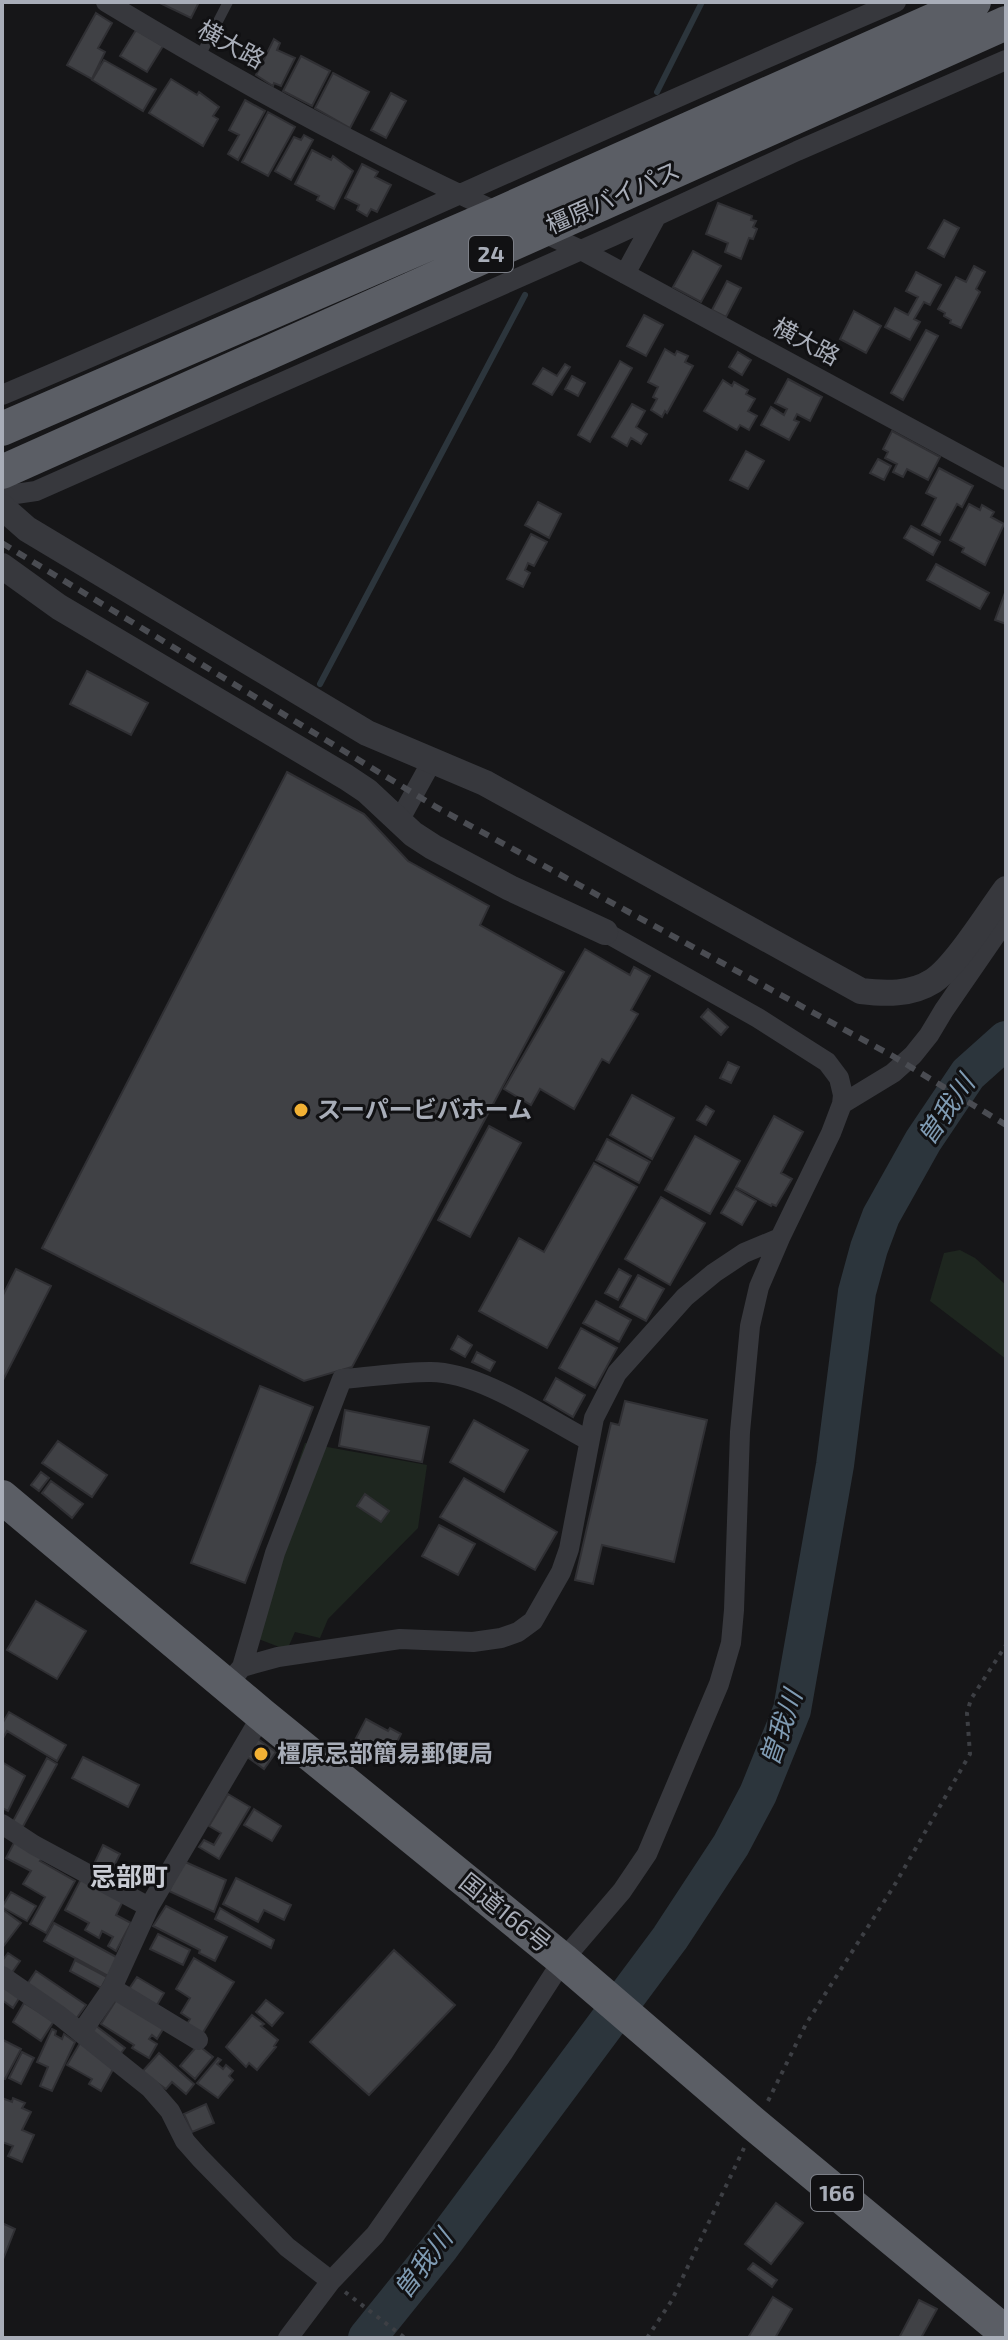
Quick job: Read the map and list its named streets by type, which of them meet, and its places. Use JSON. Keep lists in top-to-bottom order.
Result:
{
  "streets": {
    "highway": [
      "橿原バイパス",
      "24",
      "国道166号",
      "166"
    ],
    "street": ["横大路"]
  },
  "crossings": [
    ["横大路", "橿原バイパス"]
  ],
  "districts": ["忌部町"],
  "water": ["曽我川"],
  "places": ["スーパービバホーム", "橿原忌部簡易郵便局"]
}
